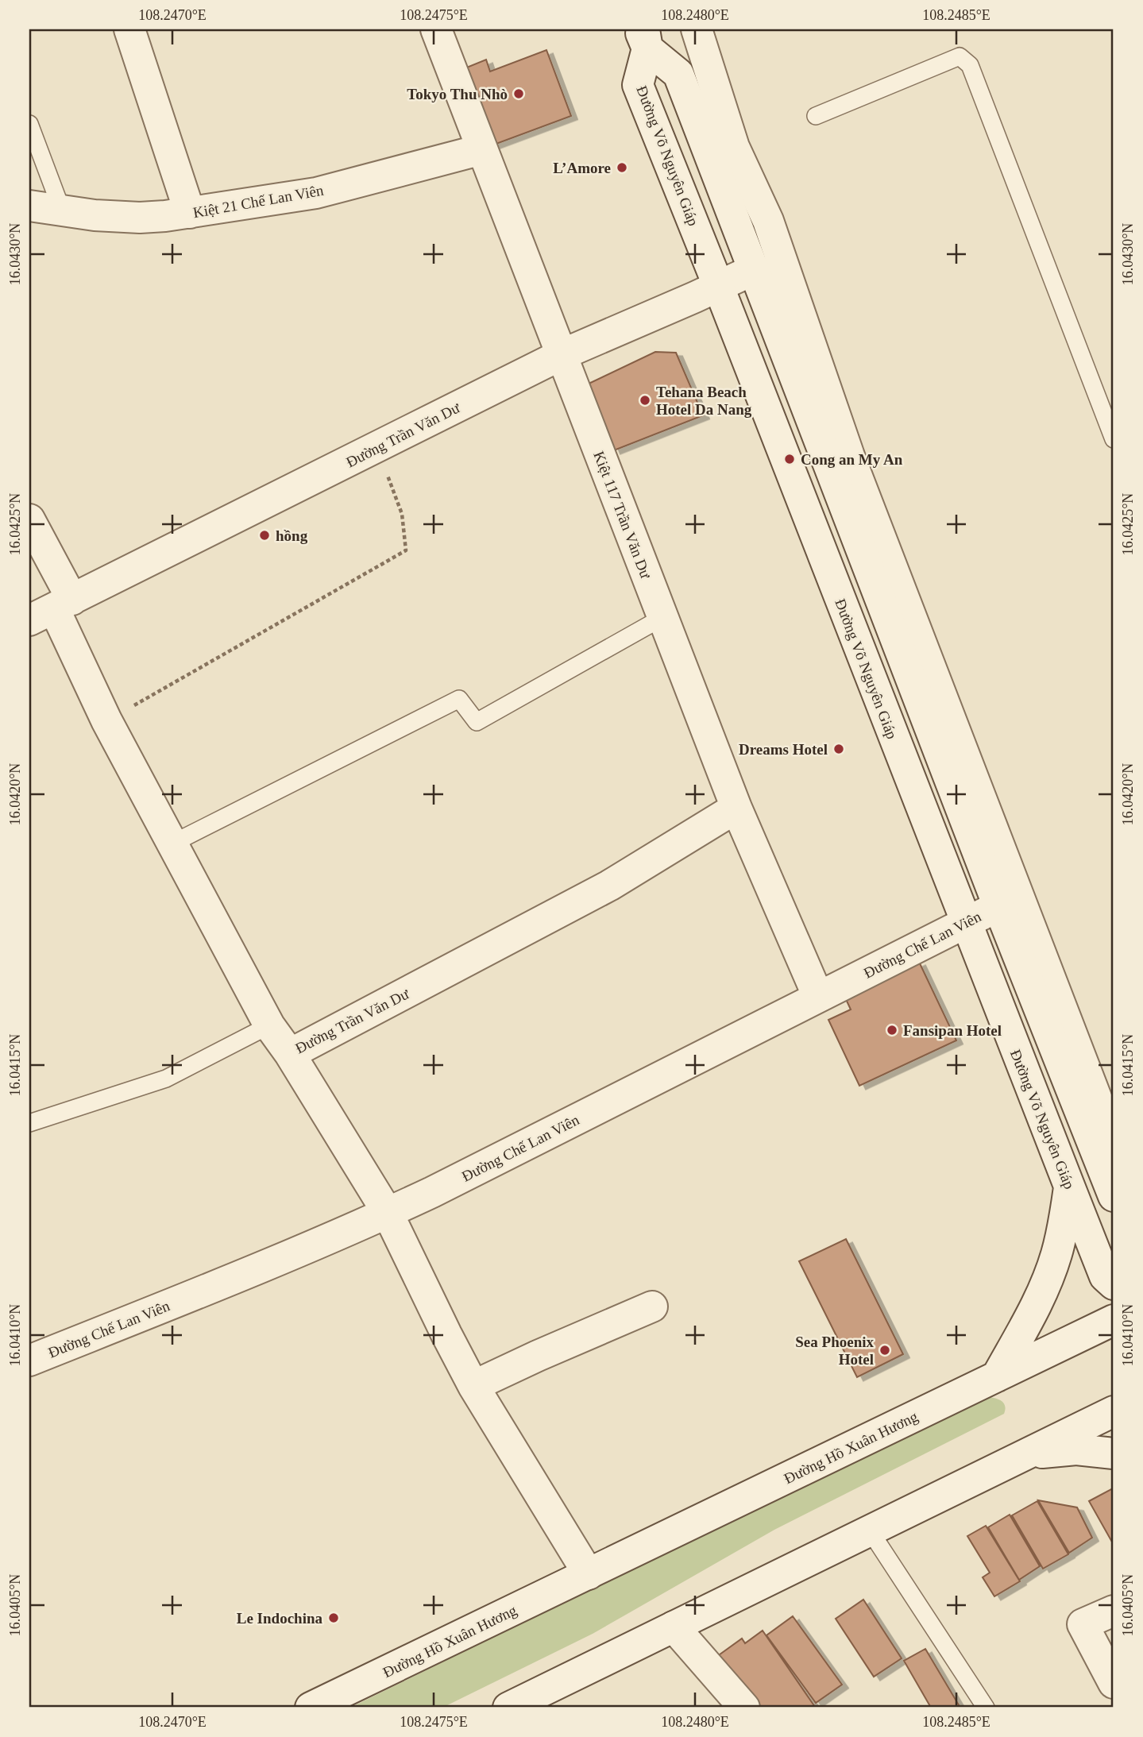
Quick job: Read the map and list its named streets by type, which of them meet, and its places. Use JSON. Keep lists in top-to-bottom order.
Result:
{
  "streets": {
    "street": [
      "Đường Võ Nguyên Giáp",
      "Kiệt 21 Chế Lan Viên",
      "Đường Trần Văn Dư",
      "Kiệt 117 Trần Văn Dư",
      "Đường Chế Lan Viên",
      "Đường Hồ Xuân Hương"
    ]
  },
  "crossings": [
    ["Đường Võ Nguyên Giáp", "Đường Trần Văn Dư"],
    ["Đường Võ Nguyên Giáp", "Đường Chế Lan Viên"],
    ["Kiệt 21 Chế Lan Viên", "Kiệt 117 Trần Văn Dư"],
    ["Đường Trần Văn Dư", "Kiệt 117 Trần Văn Dư"],
    ["Kiệt 117 Trần Văn Dư", "Đường Chế Lan Viên"]
  ],
  "places": [
    "Tokyo Thu Nhò",
    "L’Amore",
    "Tehana Beach Hotel Da Nang",
    "Cong an My An",
    "hồng",
    "Dreams Hotel",
    "Fansipan Hotel",
    "Sea Phoenix Hotel",
    "Le Indochina"
  ],
  "coordinates": [
    "108.2470°E",
    "108.2475°E",
    "108.2480°E",
    "108.2485°E",
    "16.0430°N",
    "16.0425°N",
    "16.0420°N",
    "16.0415°N",
    "16.0410°N",
    "16.0405°N"
  ]
}
